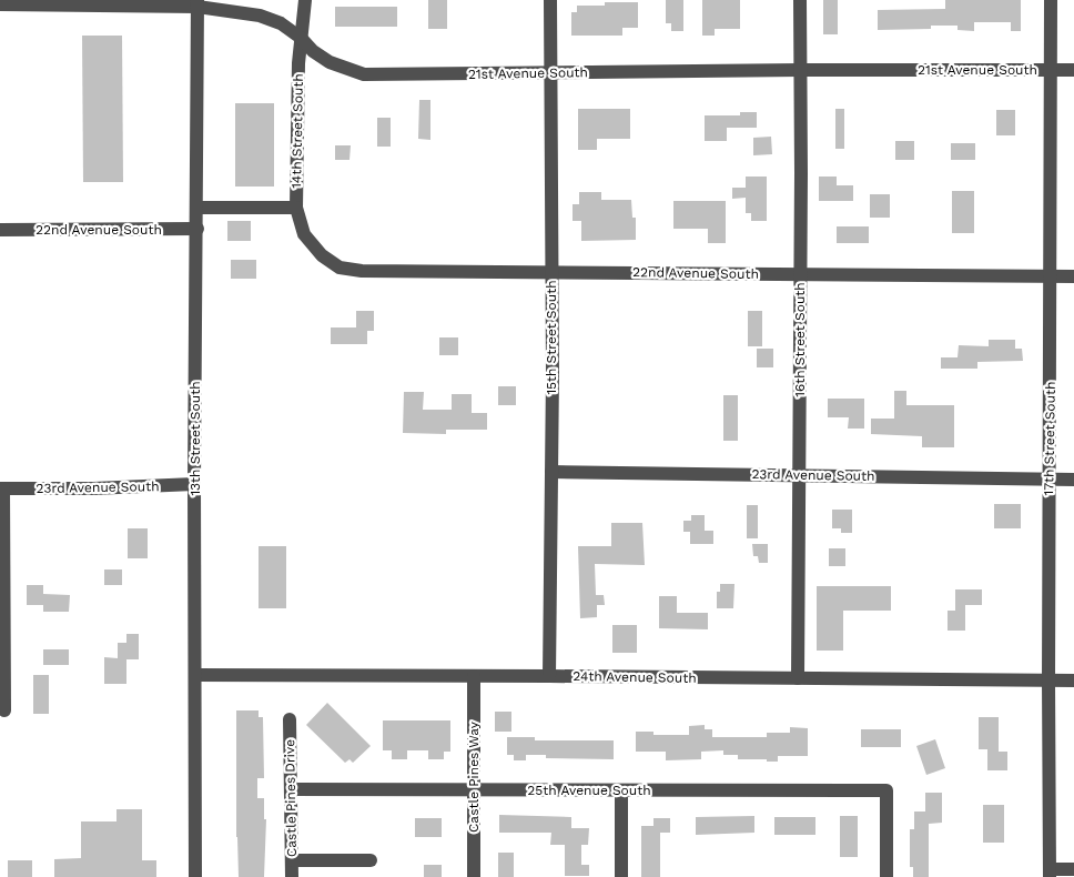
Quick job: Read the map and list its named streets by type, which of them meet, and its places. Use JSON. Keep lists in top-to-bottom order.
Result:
{
  "streets": {
    "street": [
      "21st Avenue South",
      "14th Street South",
      "22nd Avenue South",
      "15th Street South",
      "16th Street South",
      "13th Street South",
      "17th Street South",
      "23rd Avenue South",
      "24th Avenue South",
      "Castle Pines Way",
      "25th Avenue South",
      "Castle Pines Drive"
    ]
  },
  "crossings": [
    ["21st Avenue South", "14th Street South"],
    ["21st Avenue South", "15th Street South"],
    ["21st Avenue South", "16th Street South"],
    ["21st Avenue South", "13th Street South"],
    ["21st Avenue South", "17th Street South"],
    ["14th Street South", "22nd Avenue South"],
    ["22nd Avenue South", "15th Street South"],
    ["22nd Avenue South", "16th Street South"],
    ["22nd Avenue South", "13th Street South"],
    ["22nd Avenue South", "17th Street South"],
    ["15th Street South", "23rd Avenue South"],
    ["15th Street South", "24th Avenue South"],
    ["16th Street South", "23rd Avenue South"],
    ["16th Street South", "24th Avenue South"],
    ["13th Street South", "23rd Avenue South"],
    ["13th Street South", "24th Avenue South"],
    ["17th Street South", "23rd Avenue South"],
    ["17th Street South", "24th Avenue South"],
    ["24th Avenue South", "Castle Pines Way"],
    ["Castle Pines Way", "25th Avenue South"],
    ["25th Avenue South", "Castle Pines Drive"]
  ]
}
